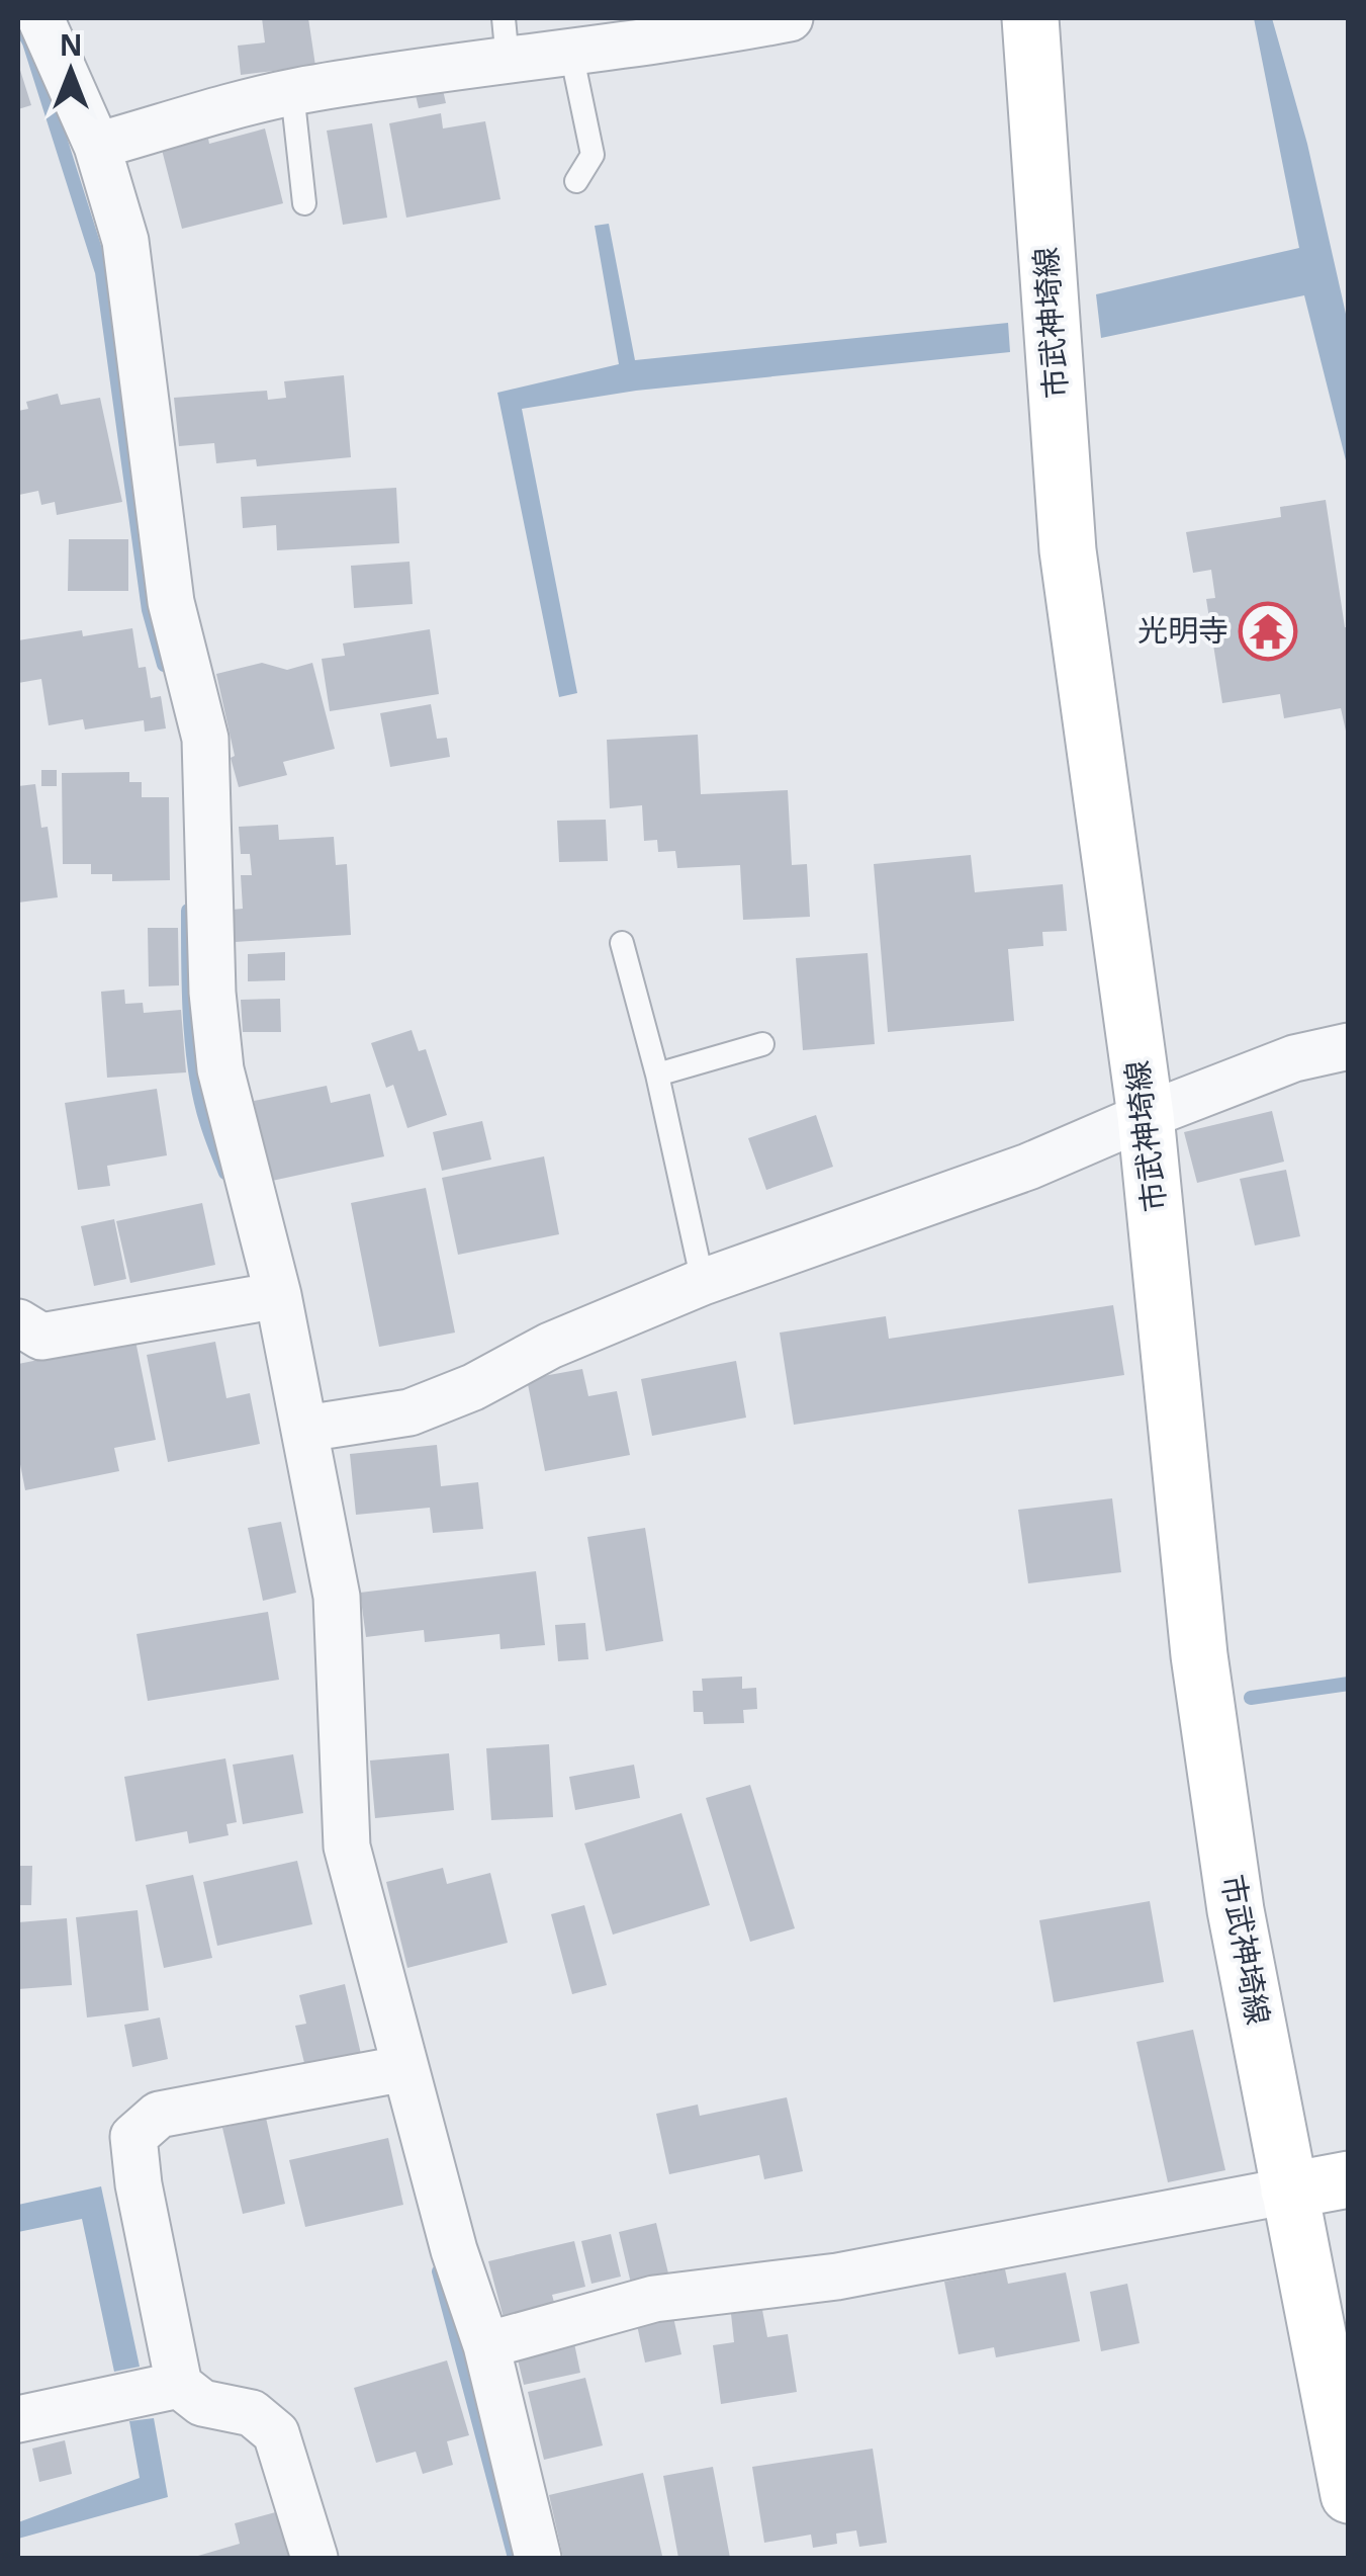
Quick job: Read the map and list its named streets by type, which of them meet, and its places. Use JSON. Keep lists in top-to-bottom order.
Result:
{
  "streets": {
    "main road": ["市武神埼線"]
  },
  "places": {
    "temple": ["光明寺"]
  },
  "north": "top"
}
